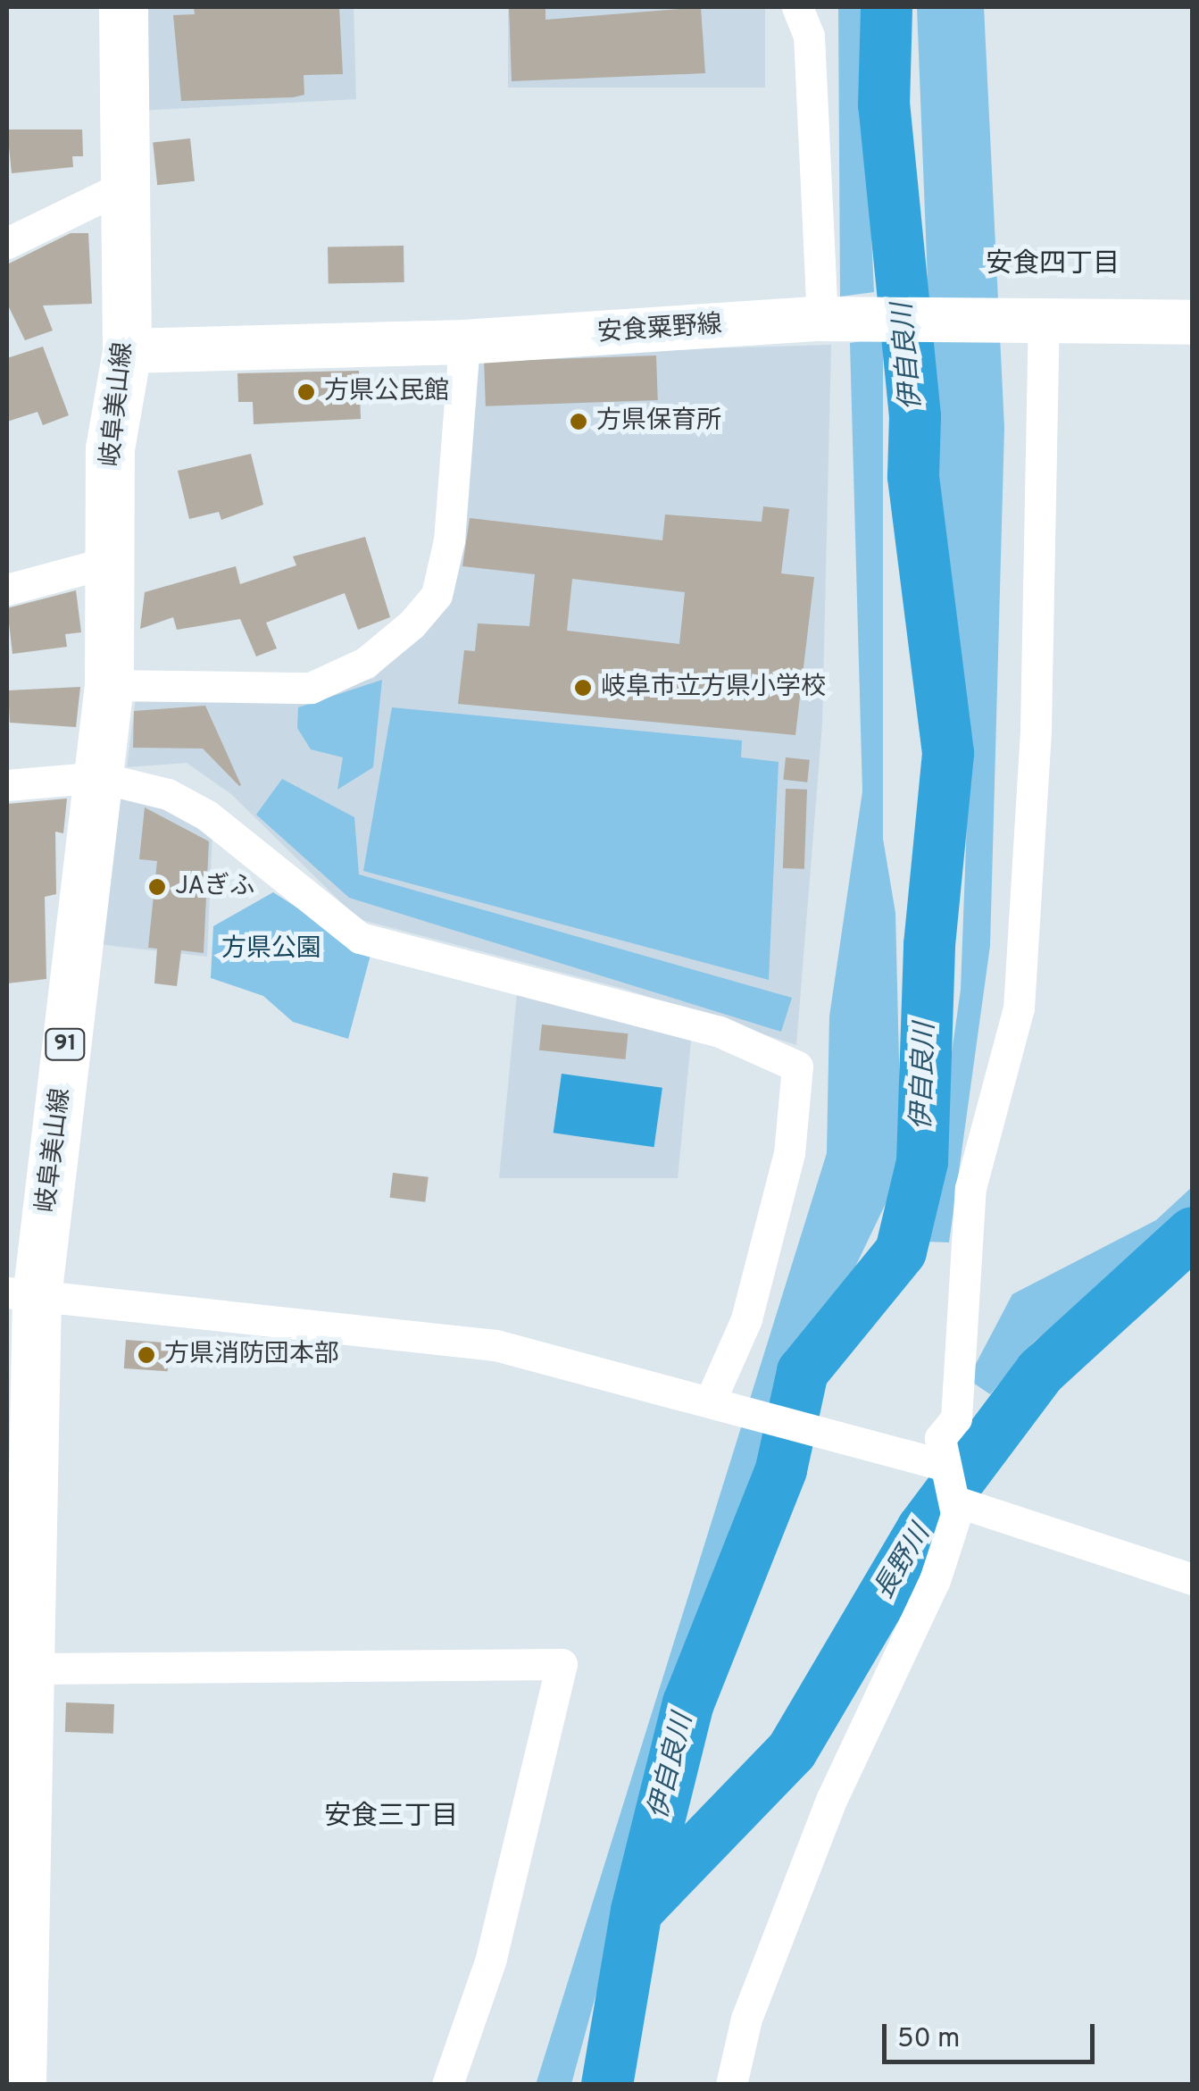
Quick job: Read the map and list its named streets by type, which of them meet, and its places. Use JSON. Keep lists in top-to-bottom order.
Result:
{
  "streets": {
    "main road": ["安食粟野線", "岐阜美山線", "91"]
  },
  "crossings": [
    ["安食粟野線", "岐阜美山線"]
  ],
  "districts": ["安食四丁目", "安食三丁目"],
  "water": ["伊自良川", "長野川"],
  "parks": ["方県公園"],
  "places": [
    "方県公民館",
    "方県保育所",
    "岐阜市立方県小学校",
    "JAぎふ",
    "方県消防団本部"
  ],
  "scale_bar": "50 m"
}
